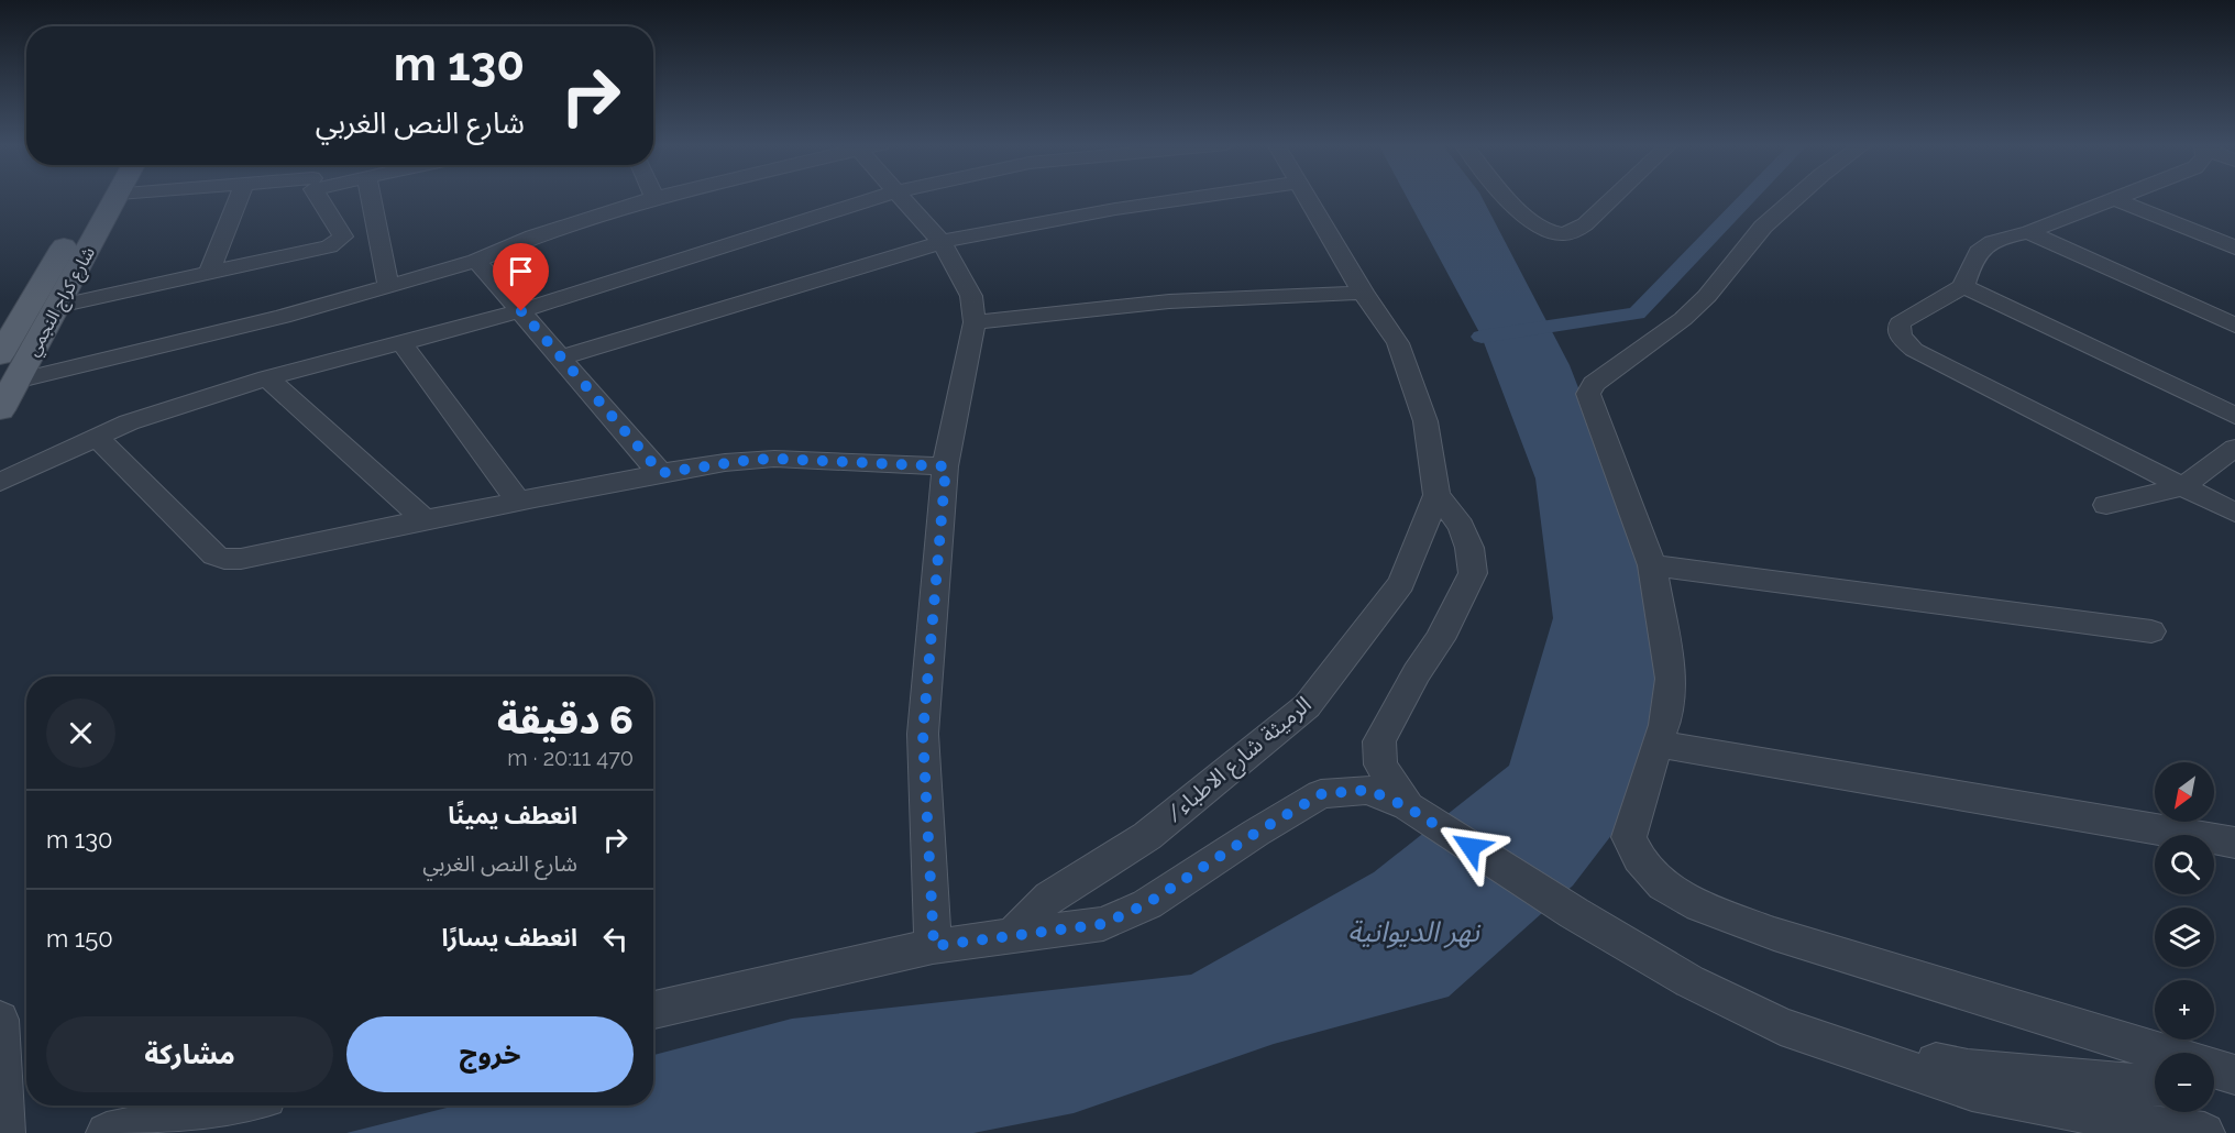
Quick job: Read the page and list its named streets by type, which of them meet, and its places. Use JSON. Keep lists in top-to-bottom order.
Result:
{
  "streets": {
    "main road": ["شارع كراج النجمي"],
    "street": ["/الرميثة شارع الاطباء"]
  },
  "water": ["نهر الديوانية"],
  "north": "bottom left",
  "page": {
    "turn": ["130 m", "شارع النص الغربي"],
    "heading": ["6 دقيقة", "470 m · 20:11"],
    "map_buttons": ["+", "−"],
    "list": [
      {
        "name": "انعطف يمينًا",
        "note": "شارع النص الغربي",
        "value": "130 m"
      },
      {
        "name": "انعطف يسارًا",
        "value": "150 m"
      }
    ],
    "buttons": ["خروج", "مشاركة"]
  }
}
